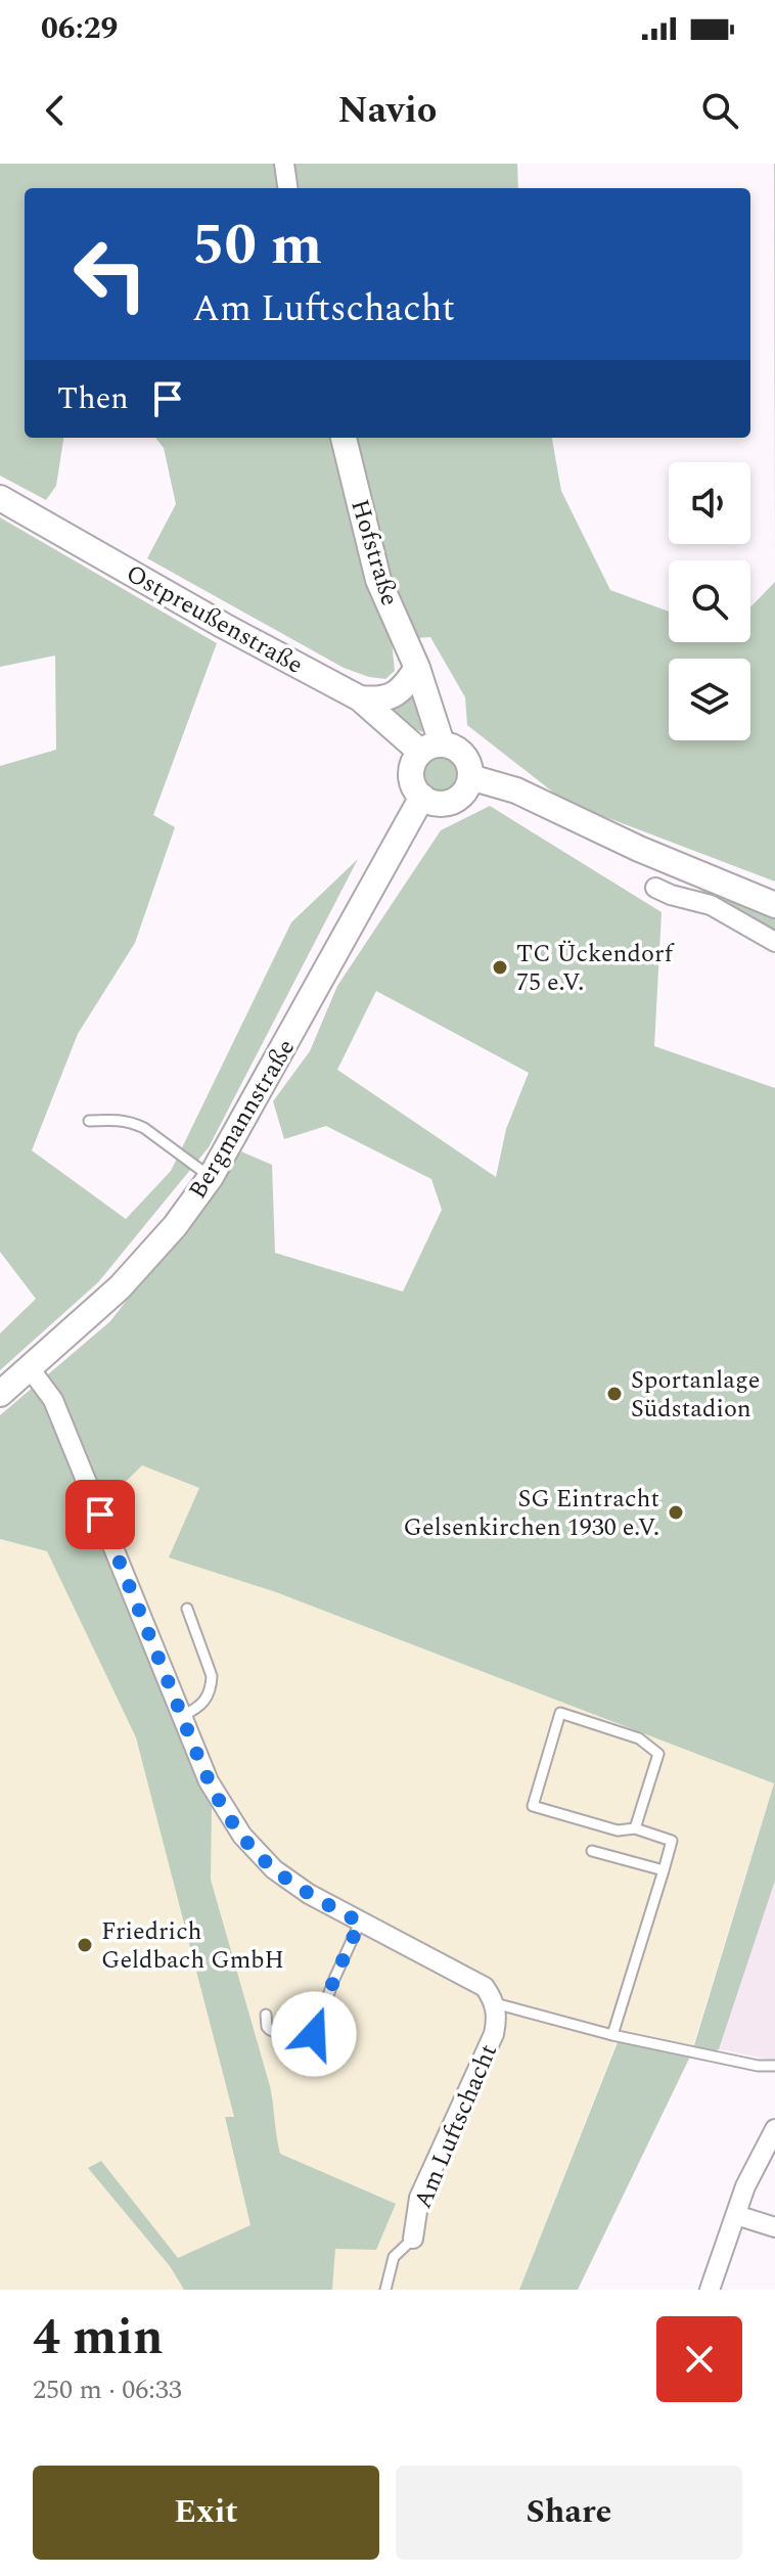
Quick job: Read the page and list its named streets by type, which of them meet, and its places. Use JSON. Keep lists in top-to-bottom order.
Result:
{
  "streets": {
    "street": [
      "Hofstraße",
      "Ostpreußenstraße",
      "Bergmannstraße",
      "Am Luftschacht"
    ]
  },
  "crossings": [
    ["Hofstraße", "Ostpreußenstraße"],
    ["Hofstraße", "Bergmannstraße"],
    ["Ostpreußenstraße", "Bergmannstraße"]
  ],
  "places": [
    "TC Ückendorf 75 e.V.",
    "Sportanlage Südstadion",
    "SG Eintracht Gelsenkirchen 1930 e.V.",
    "Friedrich Geldbach GmbH"
  ],
  "page": {
    "status": "06:29",
    "header": "Navio",
    "turn": ["50 m", "Am Luftschacht"],
    "then": "Then",
    "heading": ["4 min", "250 m · 06:33"],
    "buttons": ["Exit", "Share"]
  }
}
